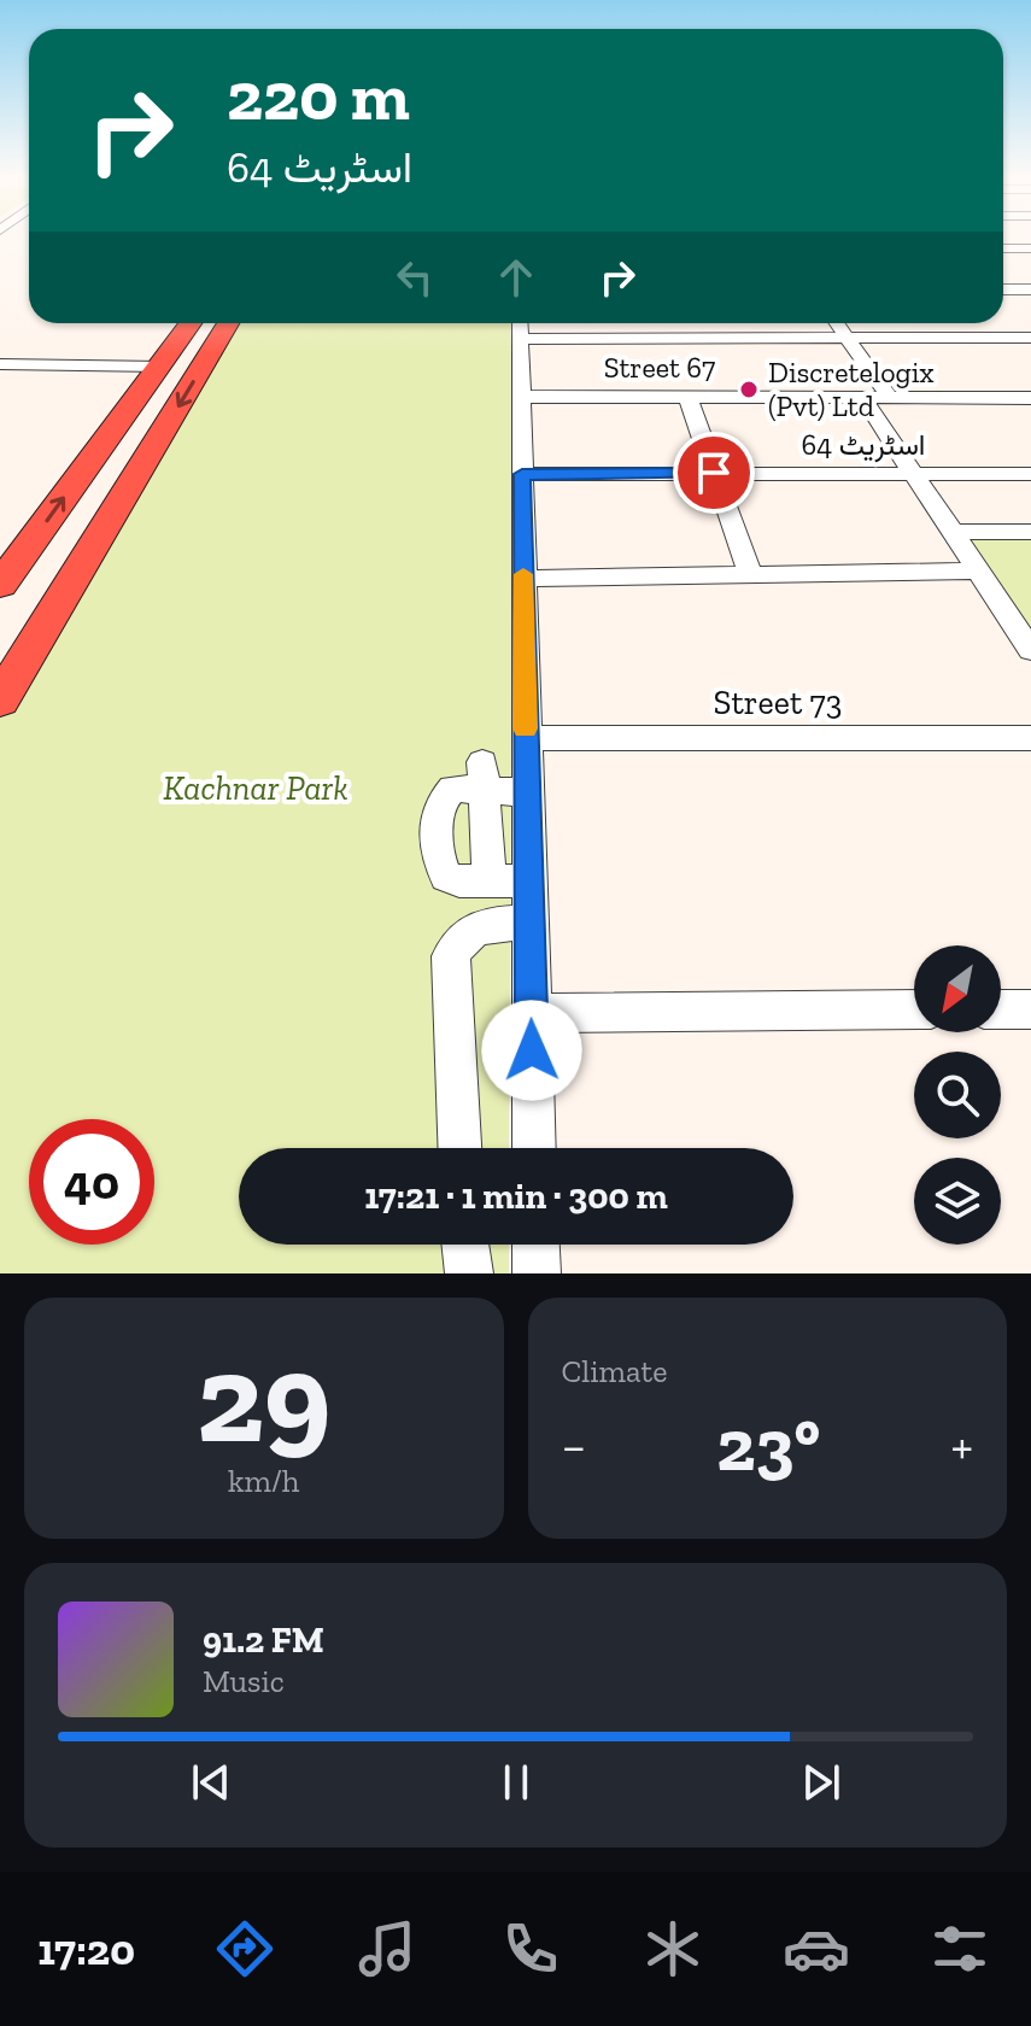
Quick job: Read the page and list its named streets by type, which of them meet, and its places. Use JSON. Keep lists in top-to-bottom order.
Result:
{
  "streets": {
    "street": ["Street 67", "اسٹریٹ 64", "Street 73"]
  },
  "parks": ["Kachnar Park"],
  "places": ["Discretelogix (Pvt) Ltd"],
  "north": "bottom left",
  "page": {
    "turn": ["220 m", "اسٹریٹ 64"],
    "limit": "40",
    "trip": "17:21 · 1 min · 300 m",
    "tile": [
      ["29", "km/h"],
      "Climate"
    ],
    "heat": ["−", "23°", "+"],
    "song": ["91.2 FM", "Music"],
    "tabs": "17:20"
  }
}
